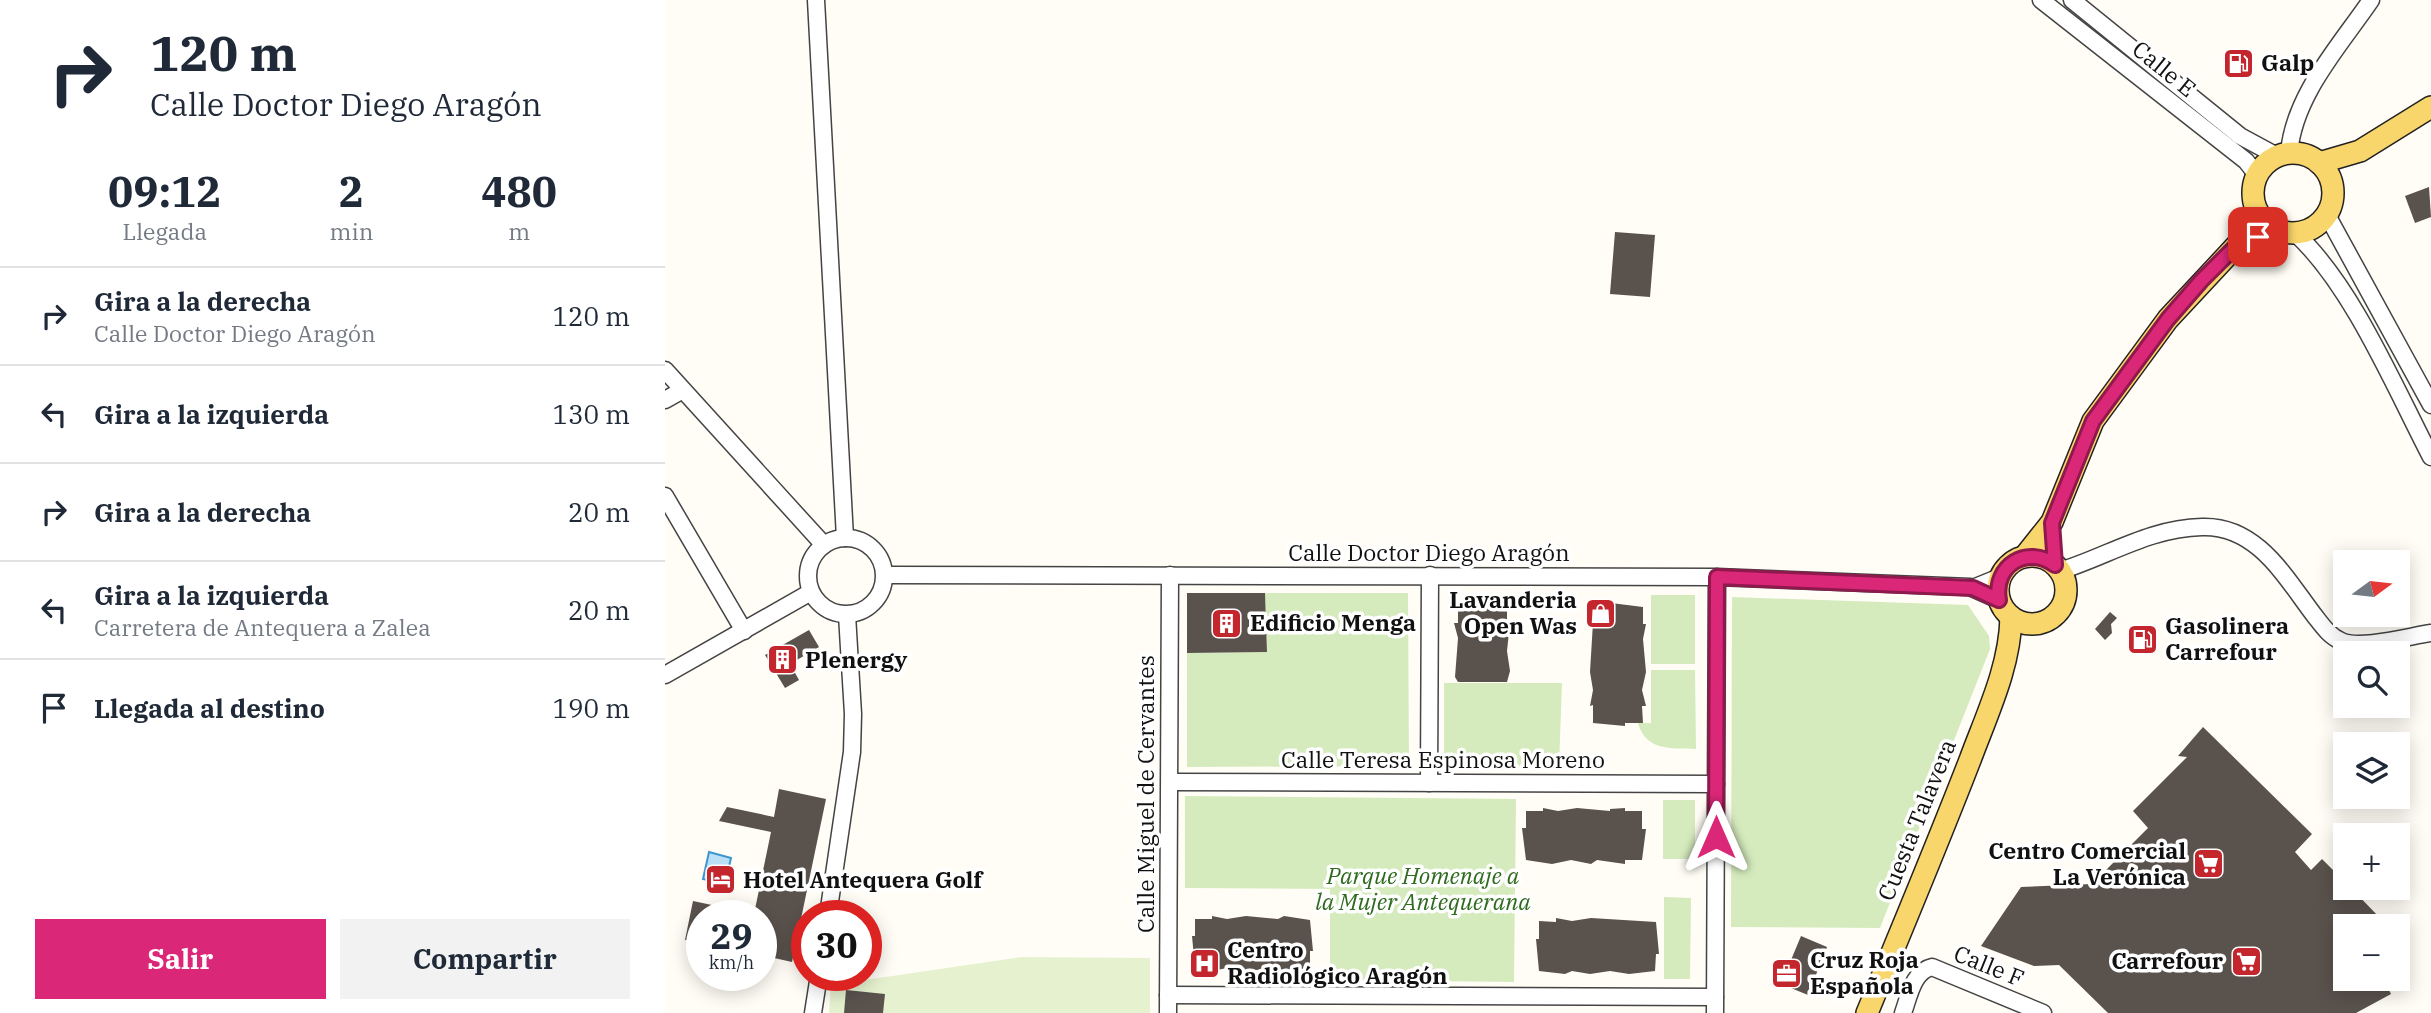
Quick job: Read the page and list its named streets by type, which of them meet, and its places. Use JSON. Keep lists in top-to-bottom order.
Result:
{
  "streets": {
    "main road": ["Cuesta Talavera"],
    "street": [
      "Calle E",
      "Calle Doctor Diego Aragón",
      "Calle Teresa Espinosa Moreno",
      "Calle Miguel de Cervantes",
      "Calle F"
    ]
  },
  "crossings": [
    ["Calle Doctor Diego Aragón", "Calle Miguel de Cervantes"],
    ["Calle Doctor Diego Aragón", "Cuesta Talavera"],
    ["Calle Teresa Espinosa Moreno", "Calle Miguel de Cervantes"]
  ],
  "parks": ["Parque Homenaje a la Mujer Antequerana"],
  "places": {
    "fuel station": ["Galp", "Gasolinera Carrefour"],
    "shop": ["Lavanderia Open Was"],
    "building": ["Edificio Menga", "Plenergy"],
    "supermarket": ["Centro Comercial La Verónica", "Carrefour"],
    "hotel": ["Hotel Antequera Golf"],
    "hospital": ["Centro Radiológico Aragón"],
    "office": ["Cruz Roja Española"]
  },
  "north": "right",
  "page": {
    "turn": ["120 m", "Calle Doctor Diego Aragón"],
    "eta": [
      "09:12",
      "Llegada",
      "2",
      "min",
      "480",
      "m"
    ],
    "list": [
      {
        "name": "Gira a la derecha",
        "note": "Calle Doctor Diego Aragón",
        "value": "120 m"
      },
      {
        "name": "Gira a la izquierda",
        "value": "130 m"
      },
      {
        "name": "Gira a la derecha",
        "value": "20 m"
      },
      {
        "name": "Gira a la izquierda",
        "note": "Carretera de Antequera a Zalea",
        "value": "20 m"
      },
      {
        "name": "Llegada al destino",
        "value": "190 m"
      }
    ],
    "map_buttons": ["+", "−"],
    "speed": "29 km/h",
    "limit": "30",
    "buttons": ["Salir", "Compartir"]
  }
}
